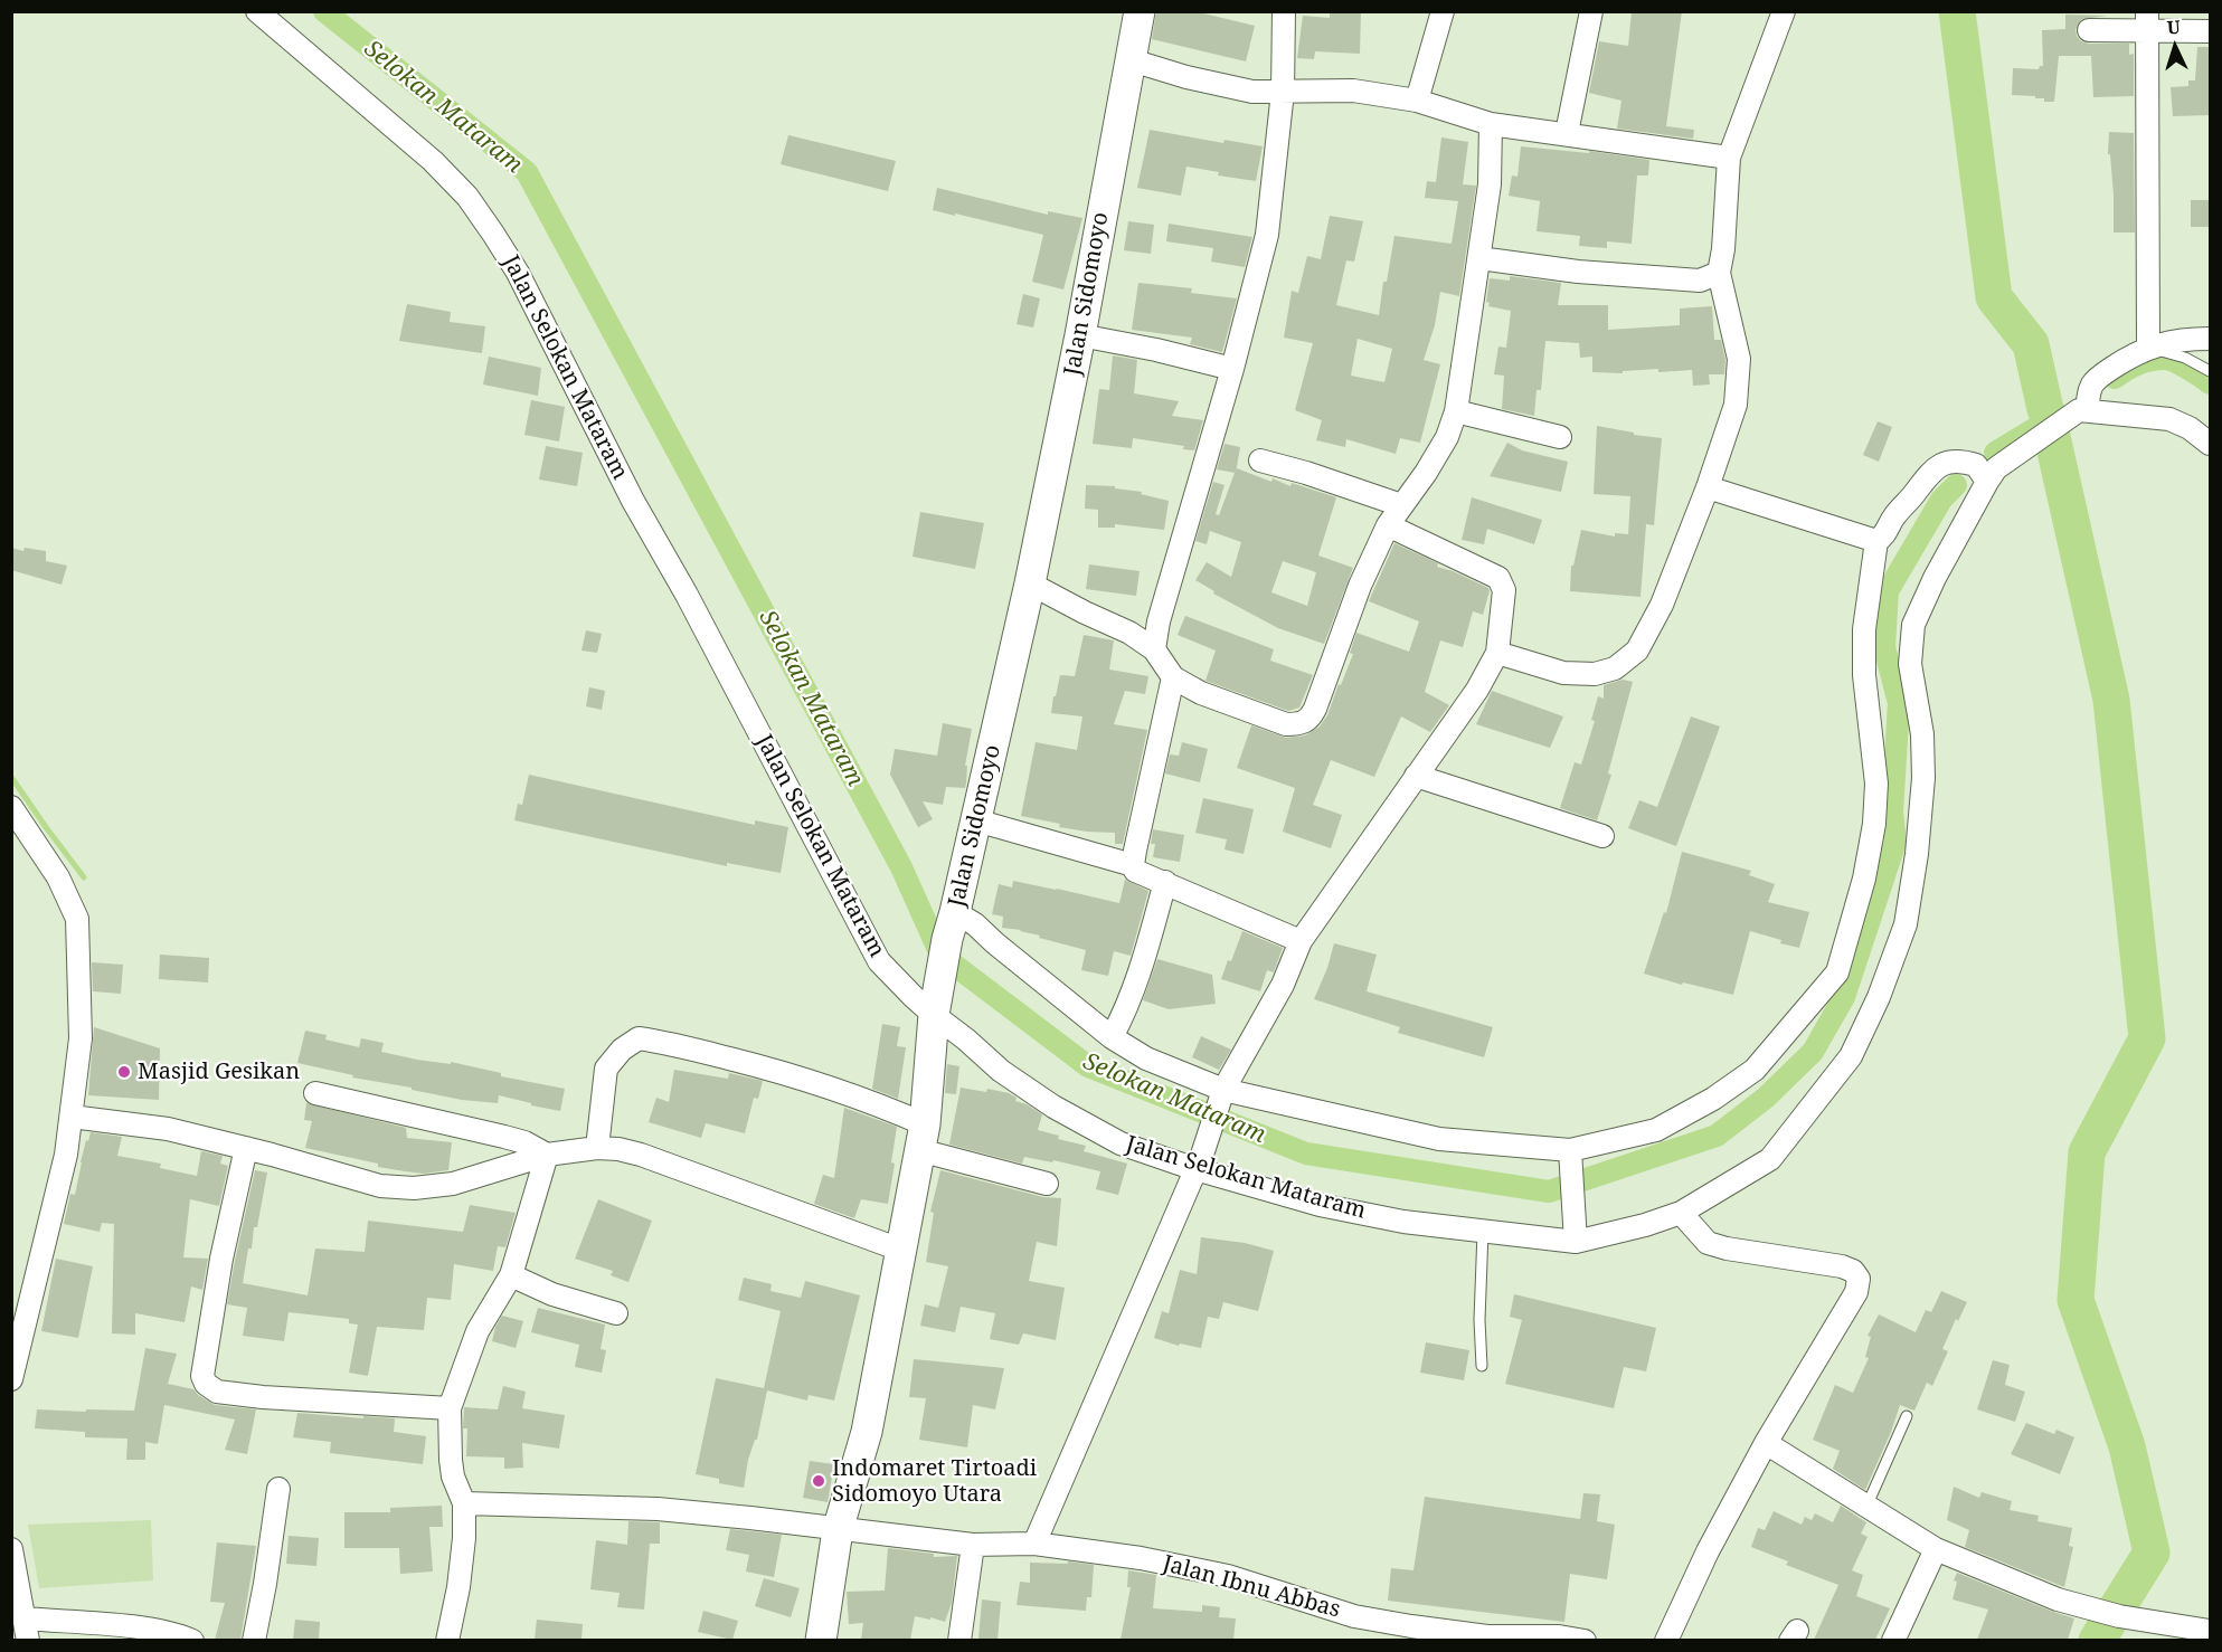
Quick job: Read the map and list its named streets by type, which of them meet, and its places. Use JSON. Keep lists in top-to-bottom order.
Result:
{
  "streets": {
    "main road": ["Jalan Sidomoyo"],
    "street": ["Jalan Selokan Mataram", "Jalan Ibnu Abbas"]
  },
  "crossings": [
    ["Jalan Sidomoyo", "Jalan Selokan Mataram"],
    ["Jalan Sidomoyo", "Jalan Ibnu Abbas"]
  ],
  "water": ["Selokan Mataram"],
  "places": ["Masjid Gesikan", "Indomaret Tirtoadi Sidomoyo Utara"],
  "north": "top"
}
